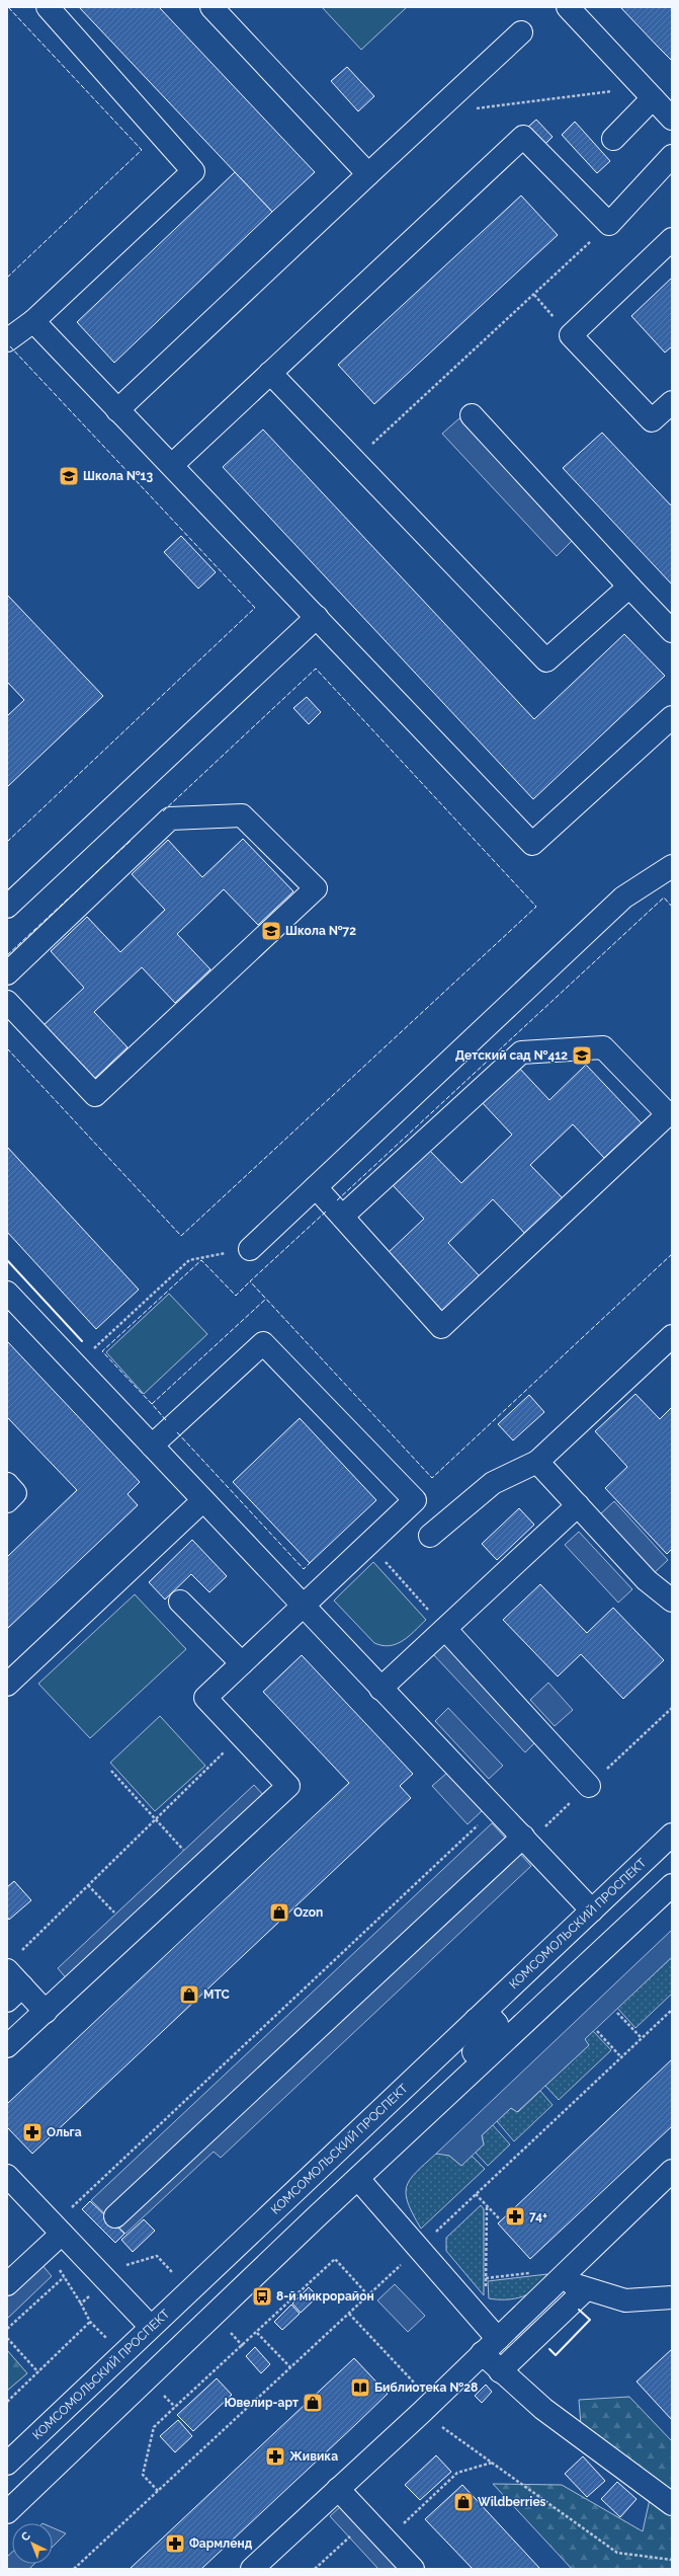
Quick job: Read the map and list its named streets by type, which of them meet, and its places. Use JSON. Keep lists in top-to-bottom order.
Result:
{
  "streets": {
    "main road": ["КОМСОМОЛЬСКИЙ ПРОСПЕКТ"]
  },
  "places": {
    "school or university": ["Школа №13", "Школа №72", "Детский сад №412"],
    "shop": [
      "Ozon",
      "МТС",
      "Ювелир-арт",
      "Wildberries"
    ],
    "pharmacy": [
      "Ольга",
      "74+",
      "Живика",
      "Фармленд"
    ],
    "bus stop": ["8-й микрорайон"],
    "library": ["Библиотека №28"]
  },
  "north": "top left"
}
